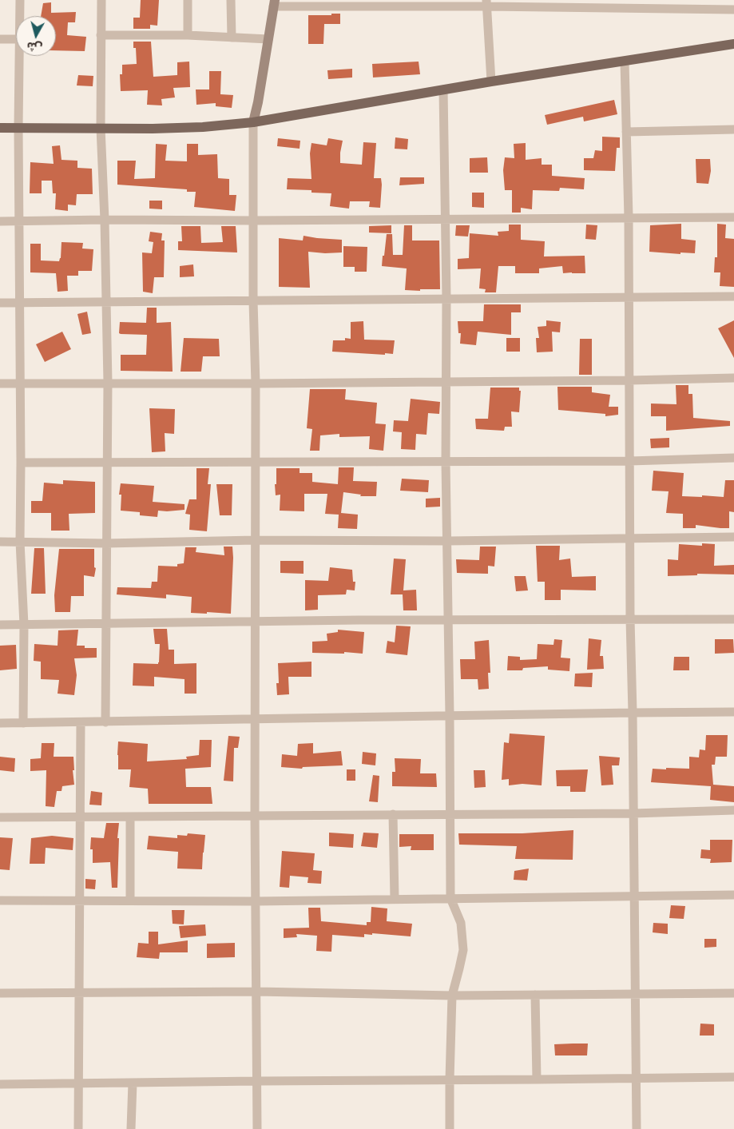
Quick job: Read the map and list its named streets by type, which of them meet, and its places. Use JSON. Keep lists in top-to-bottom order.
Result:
{
  "north": "bottom"
}
